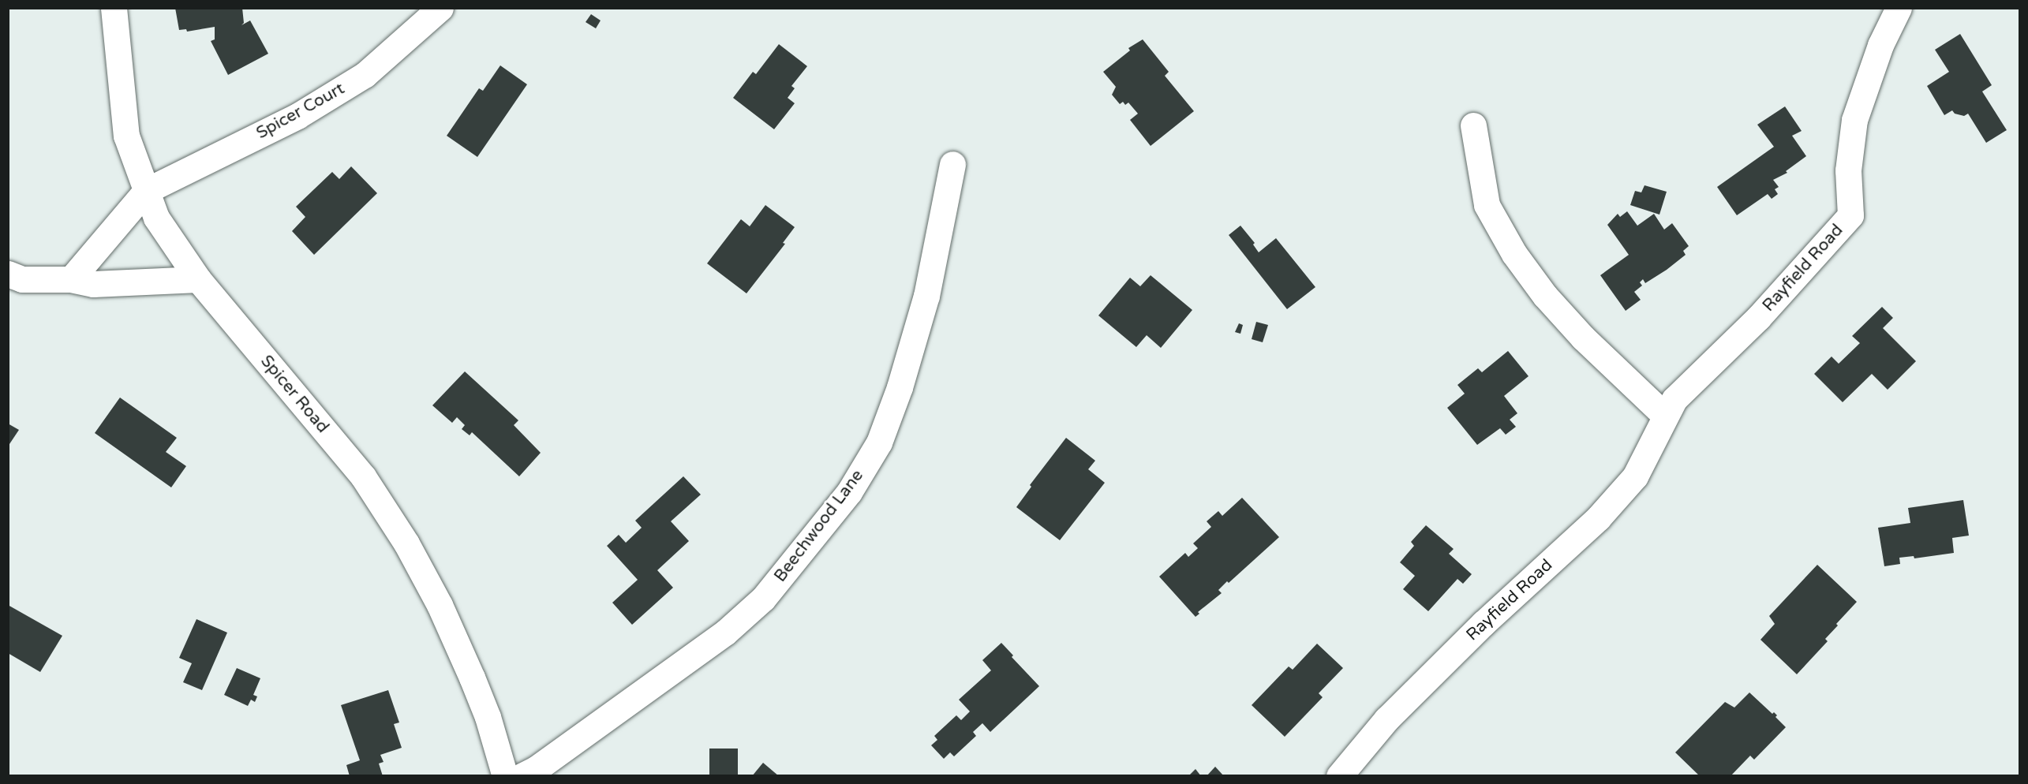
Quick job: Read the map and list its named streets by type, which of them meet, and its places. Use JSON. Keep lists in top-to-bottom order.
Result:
{
  "streets": {
    "street": [
      "Spicer Court",
      "Rayfield Road",
      "Spicer Road",
      "Beechwood Lane"
    ]
  },
  "crossings": [
    ["Spicer Court", "Spicer Road"]
  ]
}
